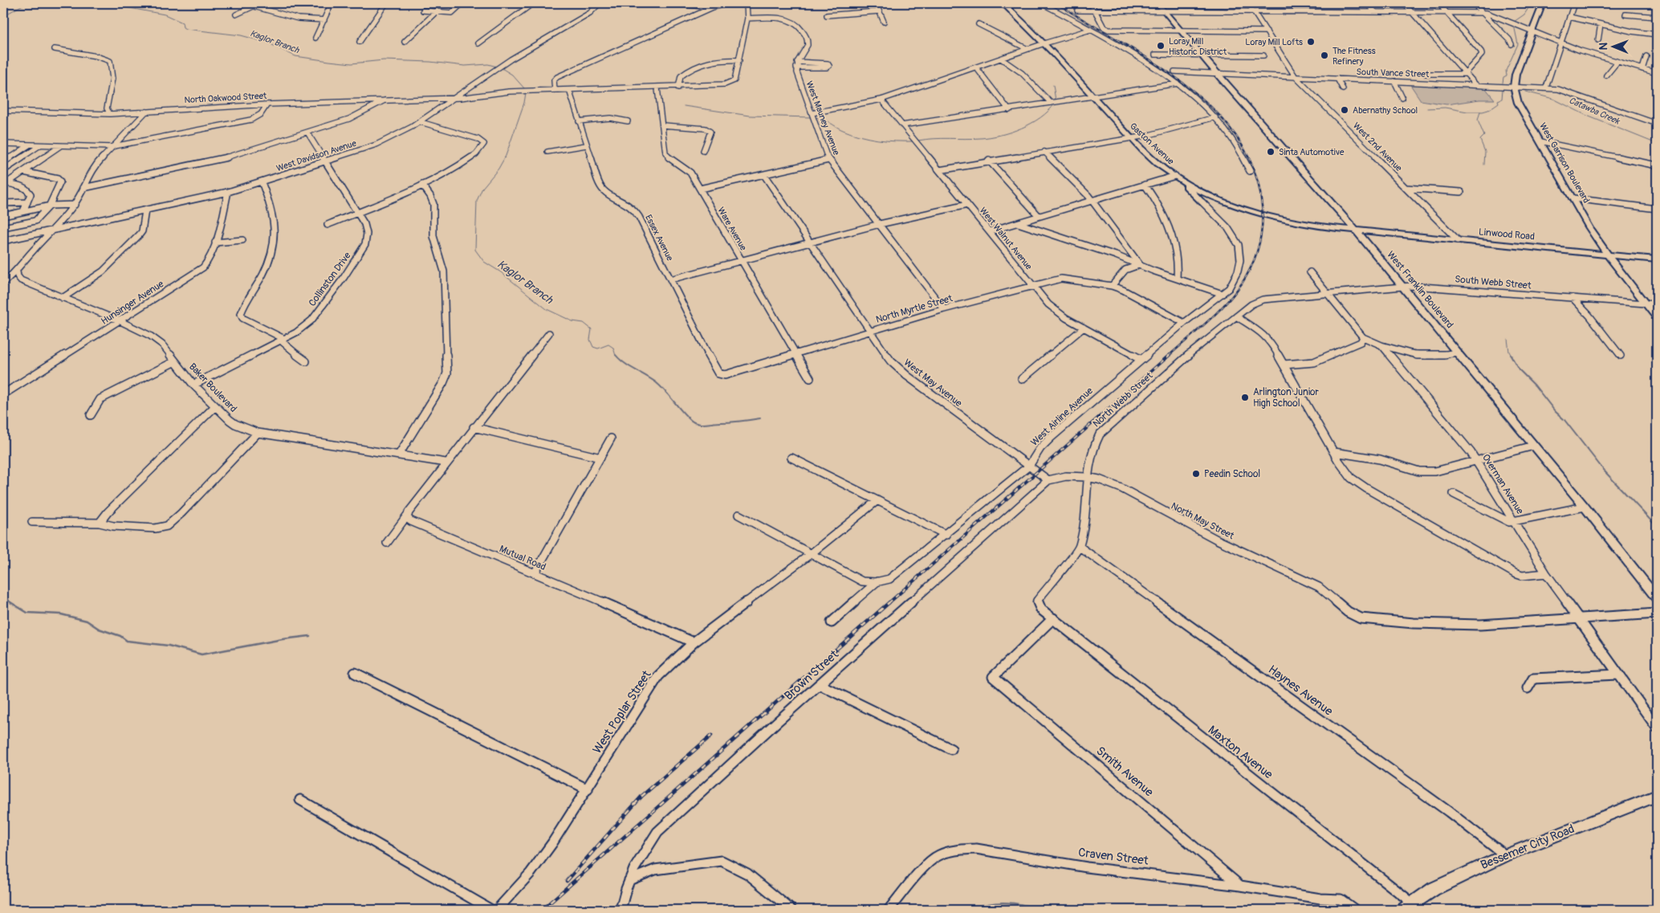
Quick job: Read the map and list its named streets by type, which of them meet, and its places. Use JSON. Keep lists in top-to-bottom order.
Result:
{
  "streets": {
    "main road": [
      "Gaston Avenue",
      "West Garrison Boulevard",
      "Linwood Road",
      "West Franklin Boulevard",
      "Bessemer City Road"
    ],
    "street": [
      "South Vance Street",
      "North Oakwood Street",
      "West Mauney Avenue",
      "West 2nd Avenue",
      "West Davidson Avenue",
      "Ware Avenue",
      "Essex Avenue",
      "West Walnut Avenue",
      "Collinston Drive",
      "South Webb Street",
      "Hunsinger Avenue",
      "North Myrtle Street",
      "West May Avenue",
      "Baker Boulevard",
      "North Webb Street",
      "West Airline Avenue",
      "Overman Avenue",
      "North May Street",
      "Mutual Road",
      "Brown Street",
      "Haynes Avenue",
      "West Poplar Street",
      "Maxton Avenue",
      "Smith Avenue",
      "Craven Street"
    ]
  },
  "crossings": [
    ["South Vance Street", "West 2nd Avenue"],
    ["South Vance Street", "West Garrison Boulevard"],
    ["South Vance Street", "West Franklin Boulevard"],
    ["North Oakwood Street", "West Davidson Avenue"],
    ["North Oakwood Street", "Ware Avenue"],
    ["North Oakwood Street", "Essex Avenue"],
    ["West Mauney Avenue", "North Myrtle Street"],
    ["Gaston Avenue", "Linwood Road"],
    ["Gaston Avenue", "West Franklin Boulevard"],
    ["West 2nd Avenue", "Linwood Road"],
    ["West Davidson Avenue", "Collinston Drive"],
    ["West Davidson Avenue", "Hunsinger Avenue"],
    ["West Garrison Boulevard", "Linwood Road"],
    ["West Garrison Boulevard", "South Webb Street"],
    ["Ware Avenue", "North Myrtle Street"],
    ["Linwood Road", "West Franklin Boulevard"],
    ["Essex Avenue", "North Myrtle Street"],
    ["West Walnut Avenue", "North Myrtle Street"],
    ["West Walnut Avenue", "West Airline Avenue"],
    ["Collinston Drive", "Baker Boulevard"],
    ["South Webb Street", "West Franklin Boulevard"],
    ["South Webb Street", "North Webb Street"],
    ["South Webb Street", "Overman Avenue"],
    ["Hunsinger Avenue", "Baker Boulevard"],
    ["North Myrtle Street", "West May Avenue"],
    ["North Myrtle Street", "West Airline Avenue"],
    ["West May Avenue", "West Airline Avenue"],
    ["North Webb Street", "Overman Avenue"],
    ["North Webb Street", "North May Street"],
    ["North Webb Street", "Haynes Avenue"],
    ["North Webb Street", "Maxton Avenue"],
    ["North May Street", "Brown Street"],
    ["Mutual Road", "West Poplar Street"],
    ["Haynes Avenue", "Bessemer City Road"],
    ["Maxton Avenue", "Bessemer City Road"],
    ["Smith Avenue", "Craven Street"]
  ],
  "water": ["Kaglor Branch", "Catawba Creek"],
  "places": [
    "Loray Mill Lofts",
    "Loray Mill Historic District",
    "The Fitness Refinery",
    "Abernathy School",
    "Sinta Automotive",
    "Arlington Junior High School",
    "Peedin School"
  ],
  "north": "left"
}
